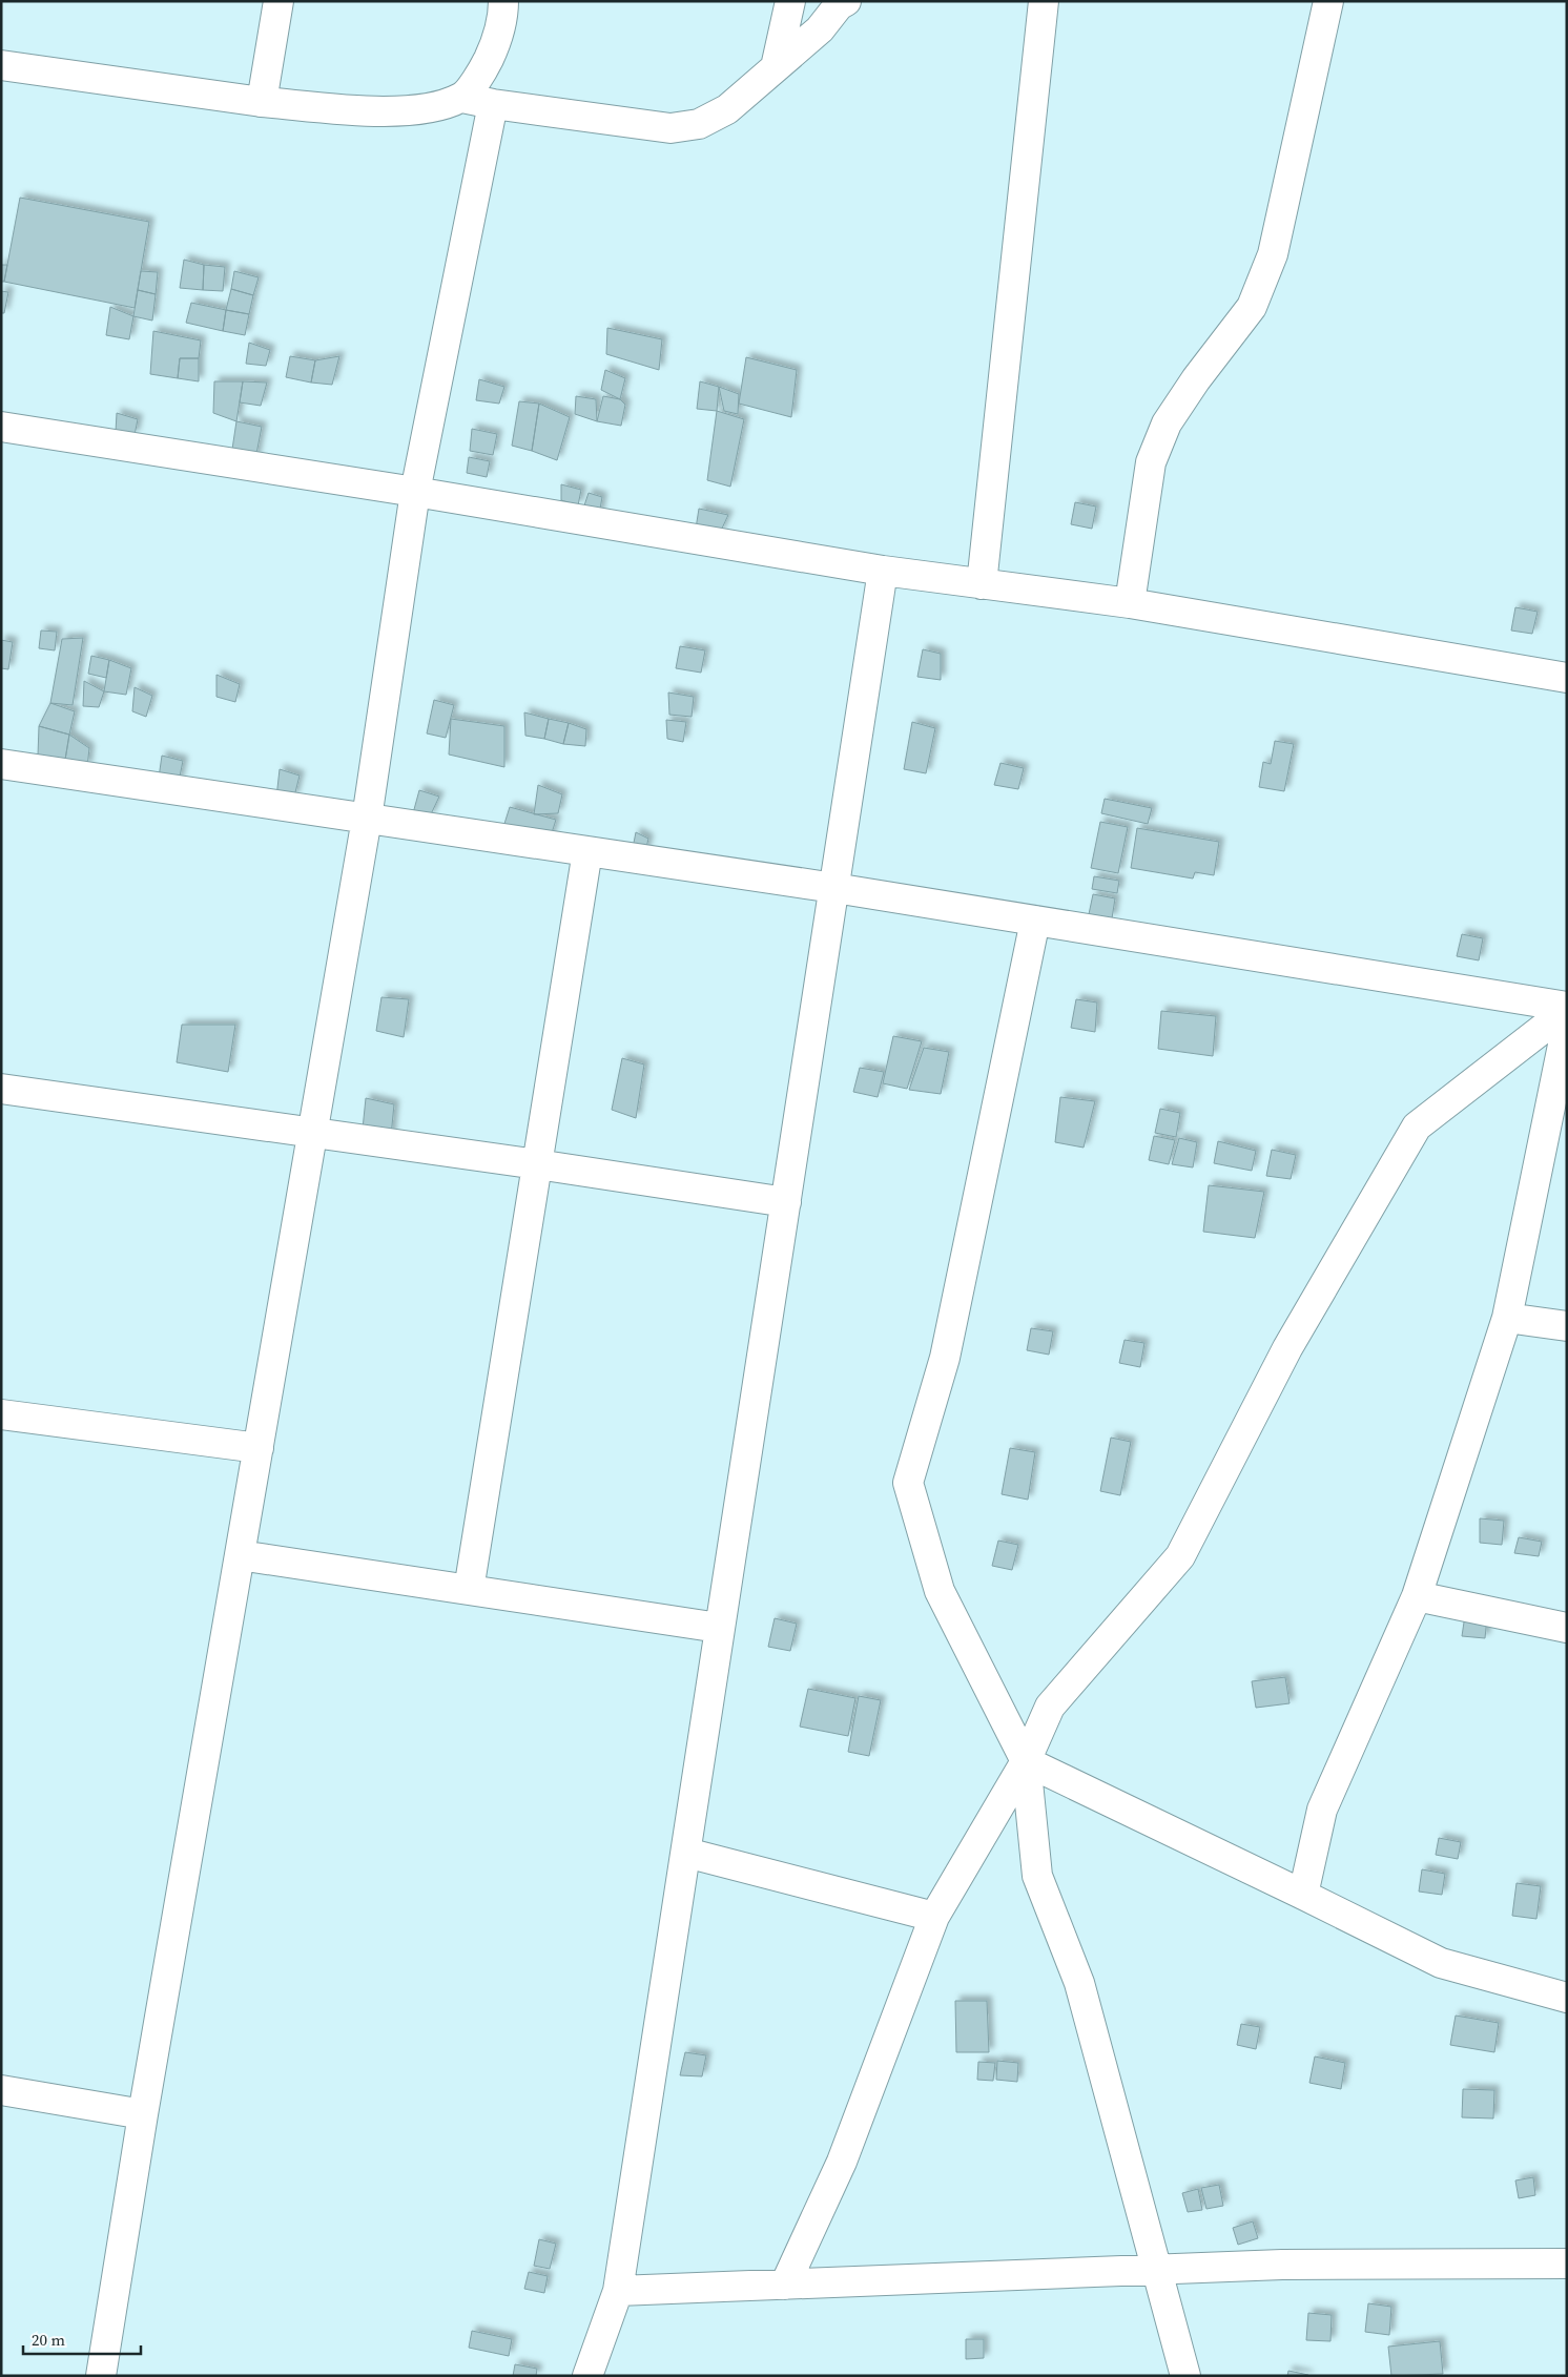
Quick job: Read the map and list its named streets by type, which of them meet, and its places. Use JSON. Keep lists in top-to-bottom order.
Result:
{
  "scale_bar": "20 m"
}
